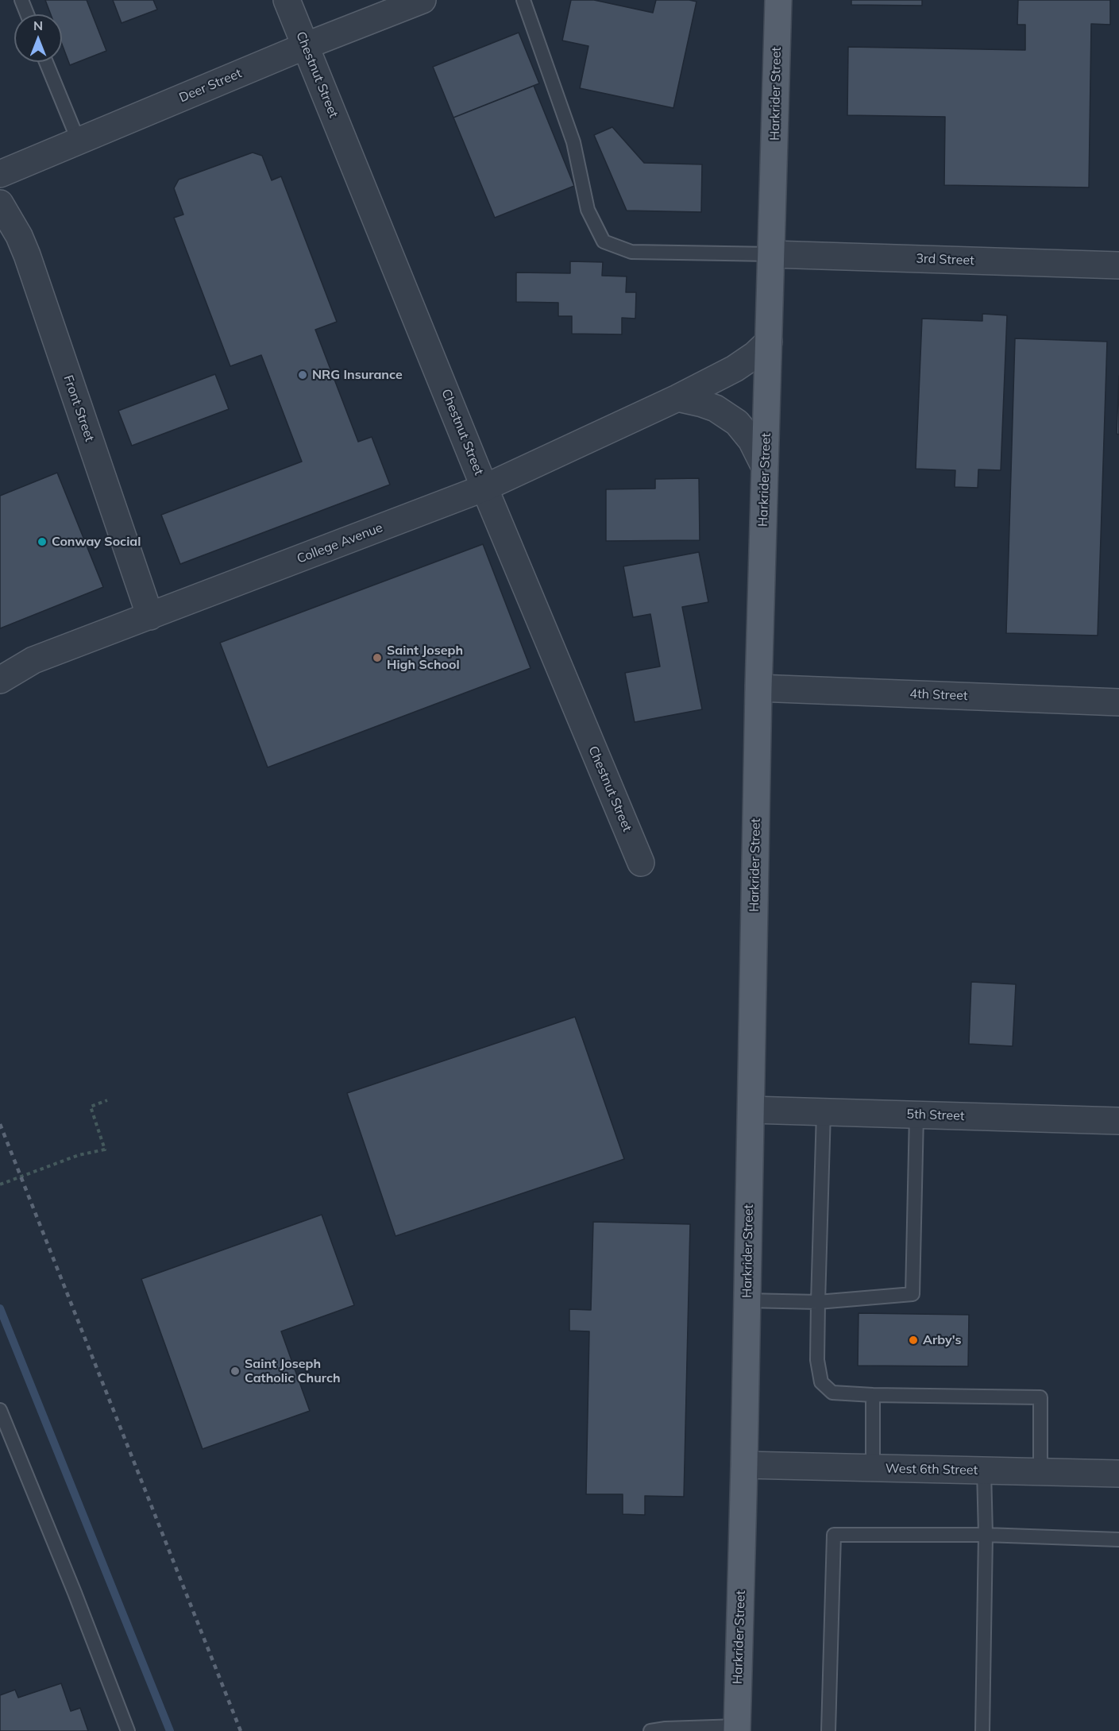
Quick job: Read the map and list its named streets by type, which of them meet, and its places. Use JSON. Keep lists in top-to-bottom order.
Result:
{
  "streets": {
    "main road": ["Harkrider Street"],
    "street": [
      "Chestnut Street",
      "Deer Street",
      "3rd Street",
      "Front Street",
      "College Avenue",
      "4th Street",
      "5th Street",
      "West 6th Street"
    ]
  },
  "crossings": [
    ["Chestnut Street", "Deer Street"],
    ["Chestnut Street", "College Avenue"],
    ["Harkrider Street", "3rd Street"],
    ["Harkrider Street", "College Avenue"],
    ["Harkrider Street", "4th Street"],
    ["Harkrider Street", "5th Street"],
    ["Harkrider Street", "West 6th Street"],
    ["Front Street", "College Avenue"]
  ],
  "places": [
    "NRG Insurance",
    "Conway Social",
    "Saint Joseph High School",
    "Arby's",
    "Saint Joseph Catholic Church"
  ],
  "north": "top"
}
